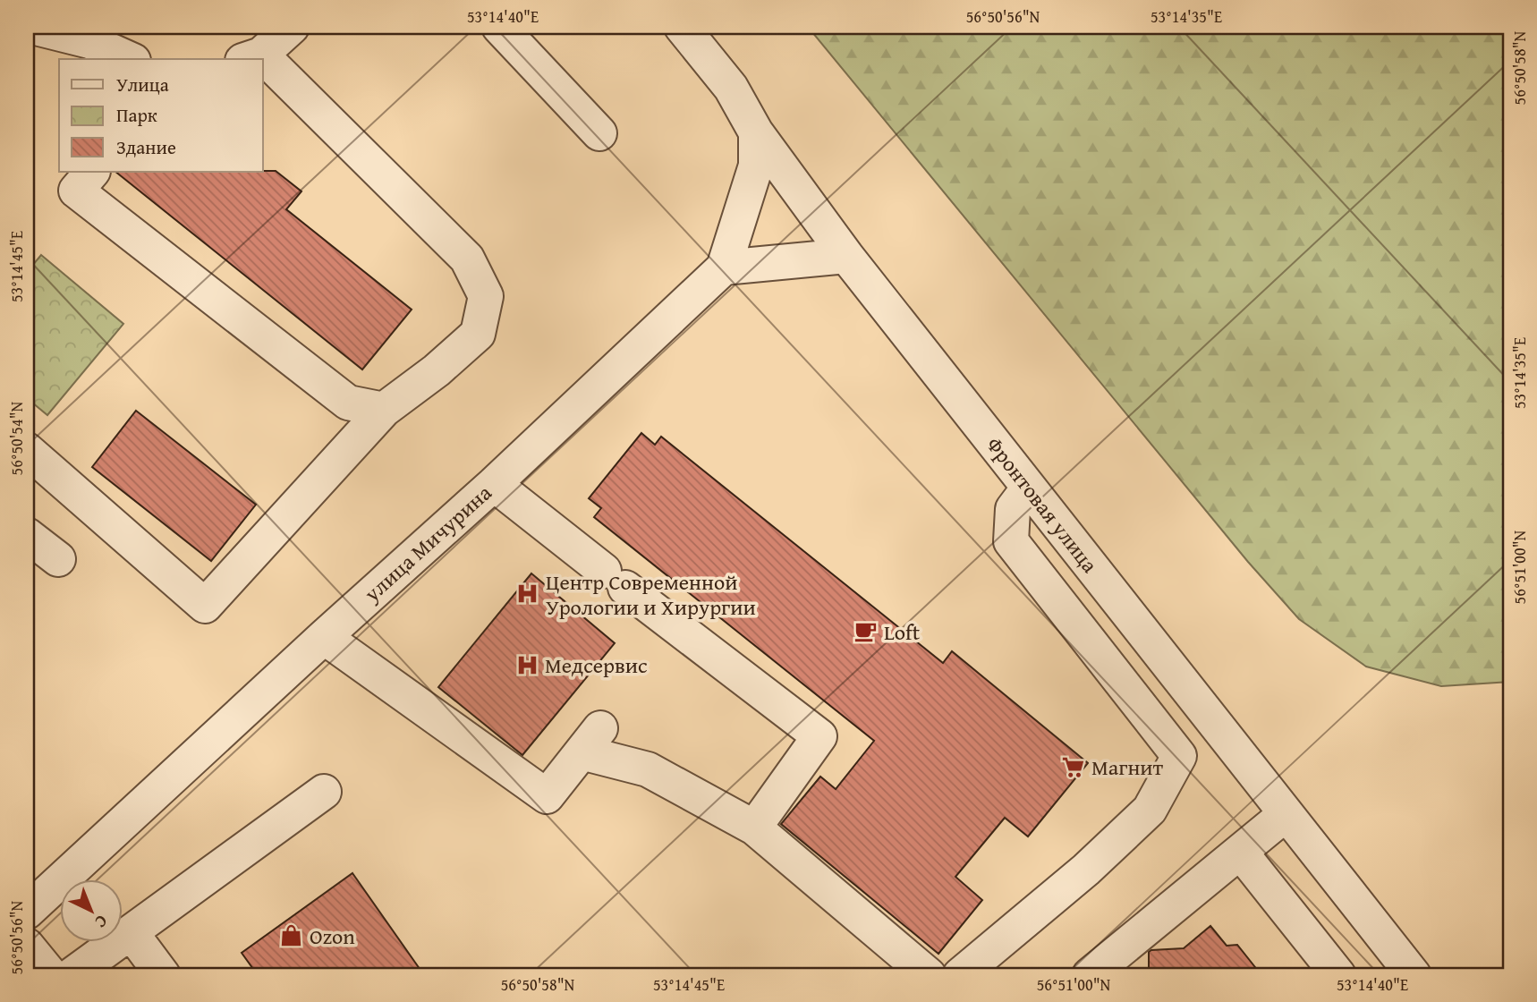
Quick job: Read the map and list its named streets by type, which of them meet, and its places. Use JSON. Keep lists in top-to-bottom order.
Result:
{
  "streets": {
    "street": ["Фронтовая улица", "улица Мичурина"]
  },
  "crossings": [
    ["Фронтовая улица", "улица Мичурина"]
  ],
  "places": {
    "hospital": ["Центр Современной Урологии и Хирургии", "Медсервис"],
    "cafe": ["Loft"],
    "supermarket": ["Магнит"],
    "shop": ["Ozon"]
  },
  "legend": ["Улица", "Парк", "Здание"],
  "north": "bottom right",
  "coordinates": [
    "53°14'40\"E",
    "56°50'56\"N",
    "53°14'35\"E",
    "56°50'58\"N",
    "53°14'45\"E",
    "56°50'54\"N",
    "56°51'00\"N"
  ]
}
